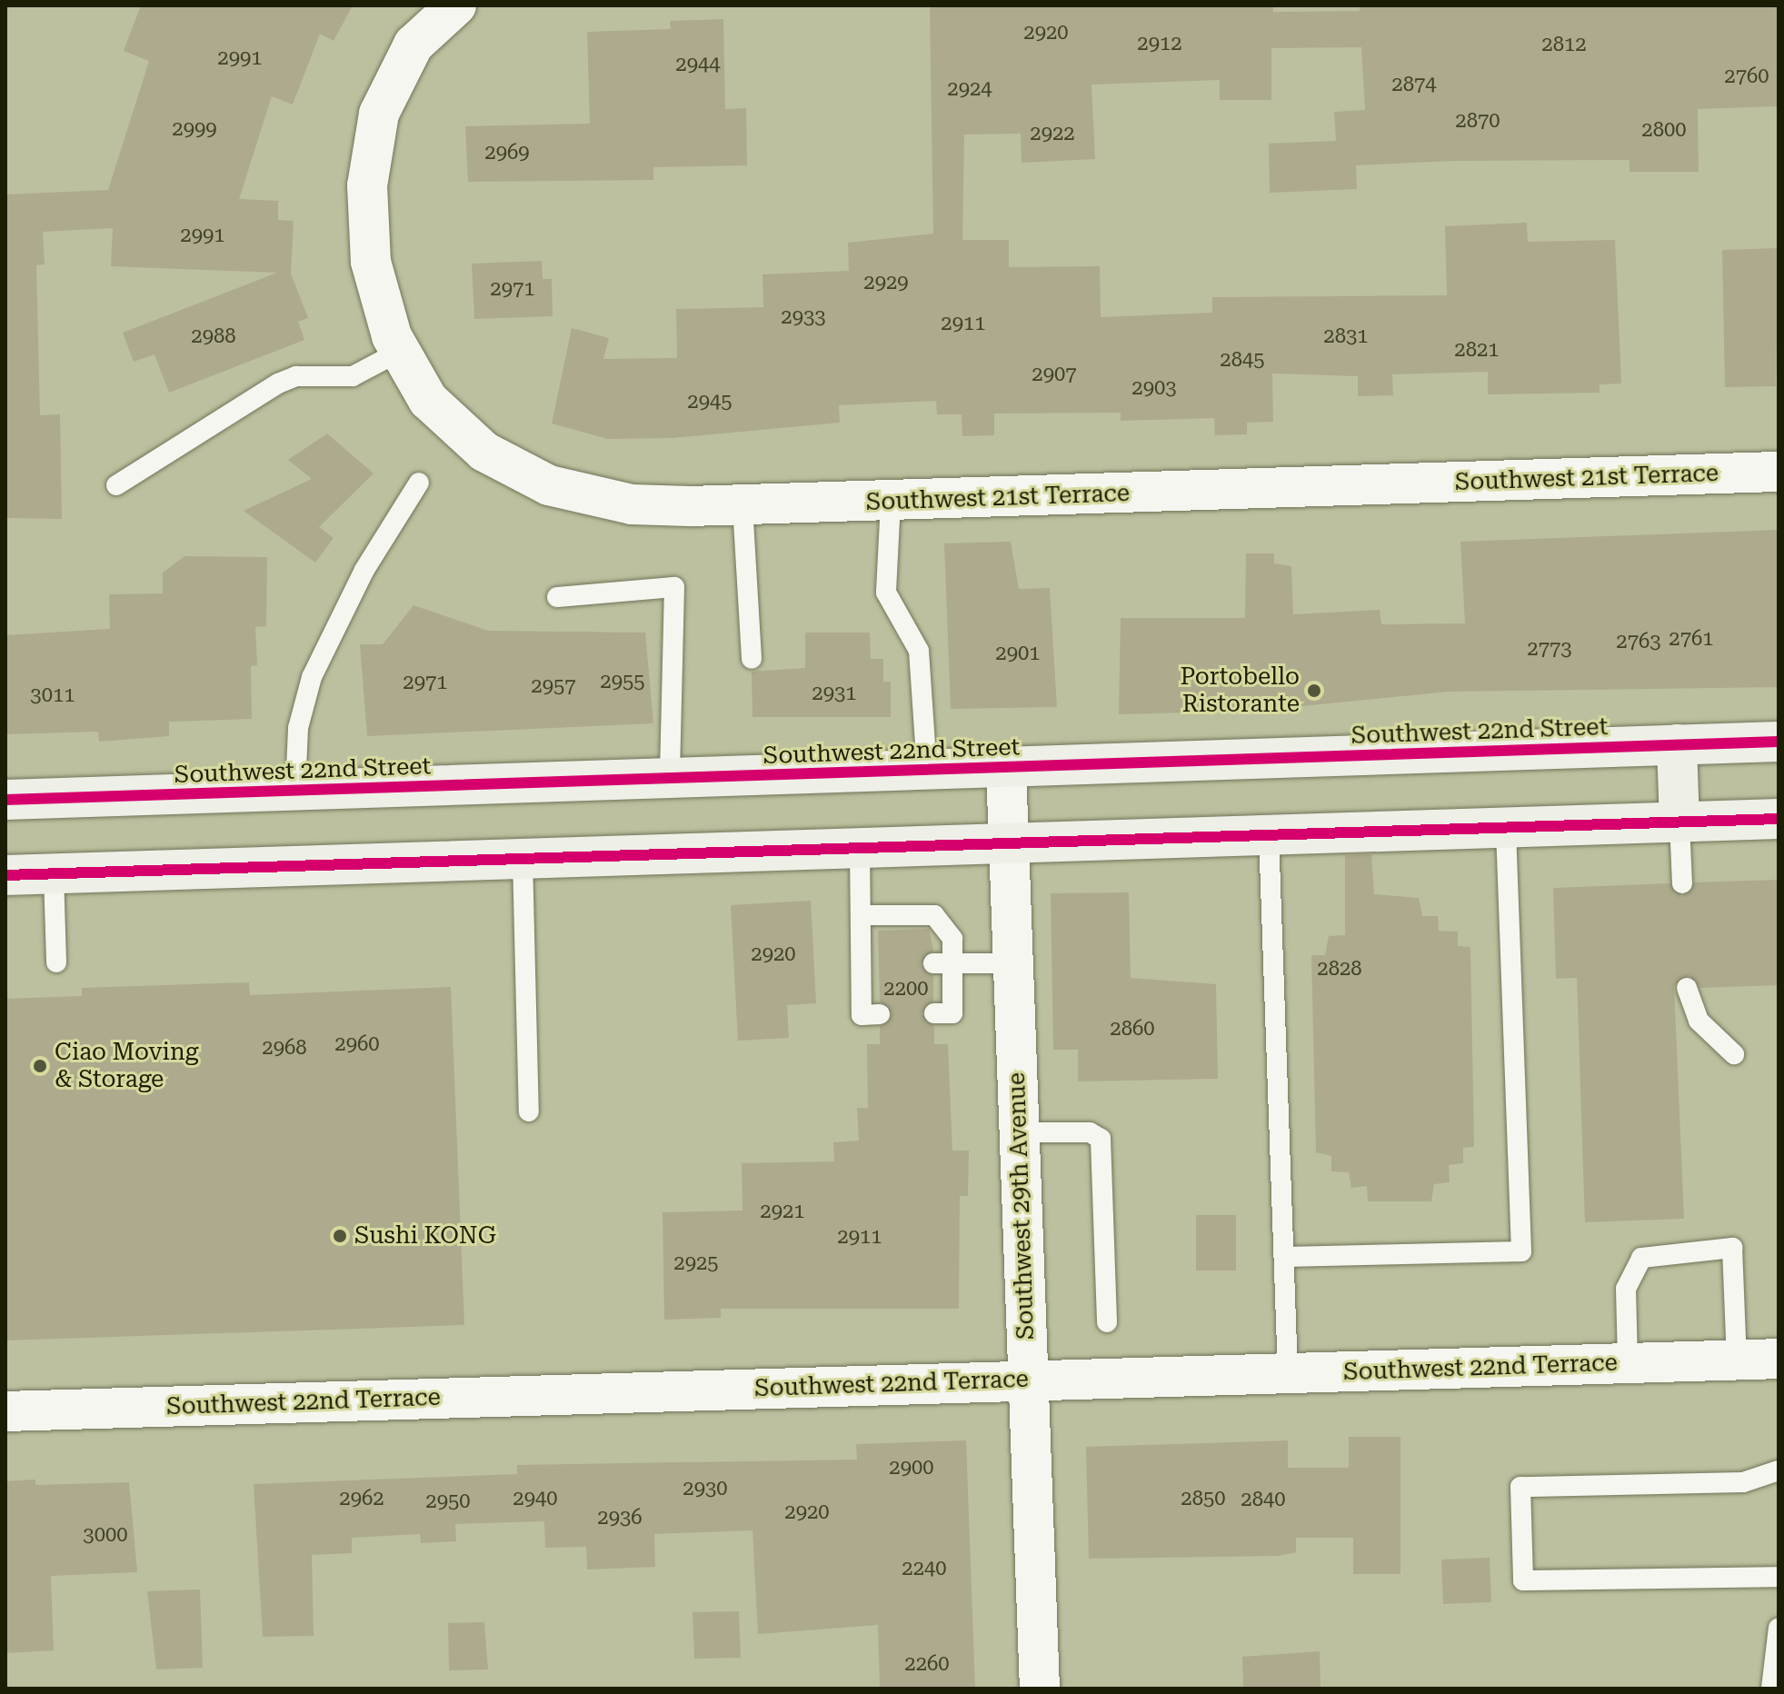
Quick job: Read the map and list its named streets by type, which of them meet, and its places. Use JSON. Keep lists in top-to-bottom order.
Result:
{
  "streets": {
    "main road": ["Southwest 22nd Street"],
    "street": ["Southwest 21st Terrace", "Southwest 29th Avenue", "Southwest 22nd Terrace"]
  },
  "crossings": [
    ["Southwest 22nd Street", "Southwest 29th Avenue"],
    ["Southwest 29th Avenue", "Southwest 22nd Terrace"]
  ],
  "places": ["Portobello Ristorante", "Ciao Moving & Storage", "Sushi KONG"],
  "house_numbers": [
    "2920",
    "2912",
    "2812",
    "2991",
    "2944",
    "2760",
    "2874",
    "2924",
    "2870",
    "2999",
    "2800",
    "2922",
    "2969",
    "2991",
    "2929",
    "2971",
    "2933",
    "2911",
    "2988",
    "2831",
    "2821",
    "2845",
    "2907",
    "2903",
    "2945",
    "2761",
    "2763",
    "2773",
    "2901",
    "2955",
    "2971",
    "2957",
    "2931",
    "3011",
    "2920",
    "2828",
    "2200",
    "2860",
    "2960",
    "2968",
    "2921",
    "2911",
    "2925",
    "2900",
    "2930",
    "2962",
    "2940",
    "2850",
    "2840",
    "2950",
    "2920",
    "2936",
    "3000",
    "2240",
    "2260"
  ]
}
